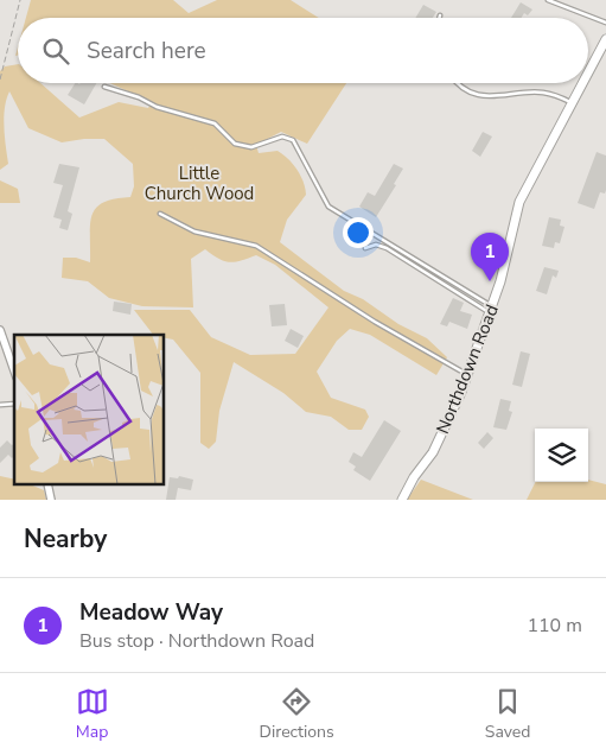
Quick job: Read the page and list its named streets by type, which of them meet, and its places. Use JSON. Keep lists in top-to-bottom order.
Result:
{
  "streets": {
    "street": ["Northdown Road"]
  },
  "parks": ["Little Church Wood"],
  "page": {
    "search": "Search here",
    "pins": "1",
    "heading": "Nearby",
    "list": [
      {
        "mark": "1",
        "name": "Meadow Way",
        "note": "Bus stop · Northdown Road",
        "value": "110 m"
      }
    ],
    "nav": ["Map", "Directions", "Saved"]
  }
}
